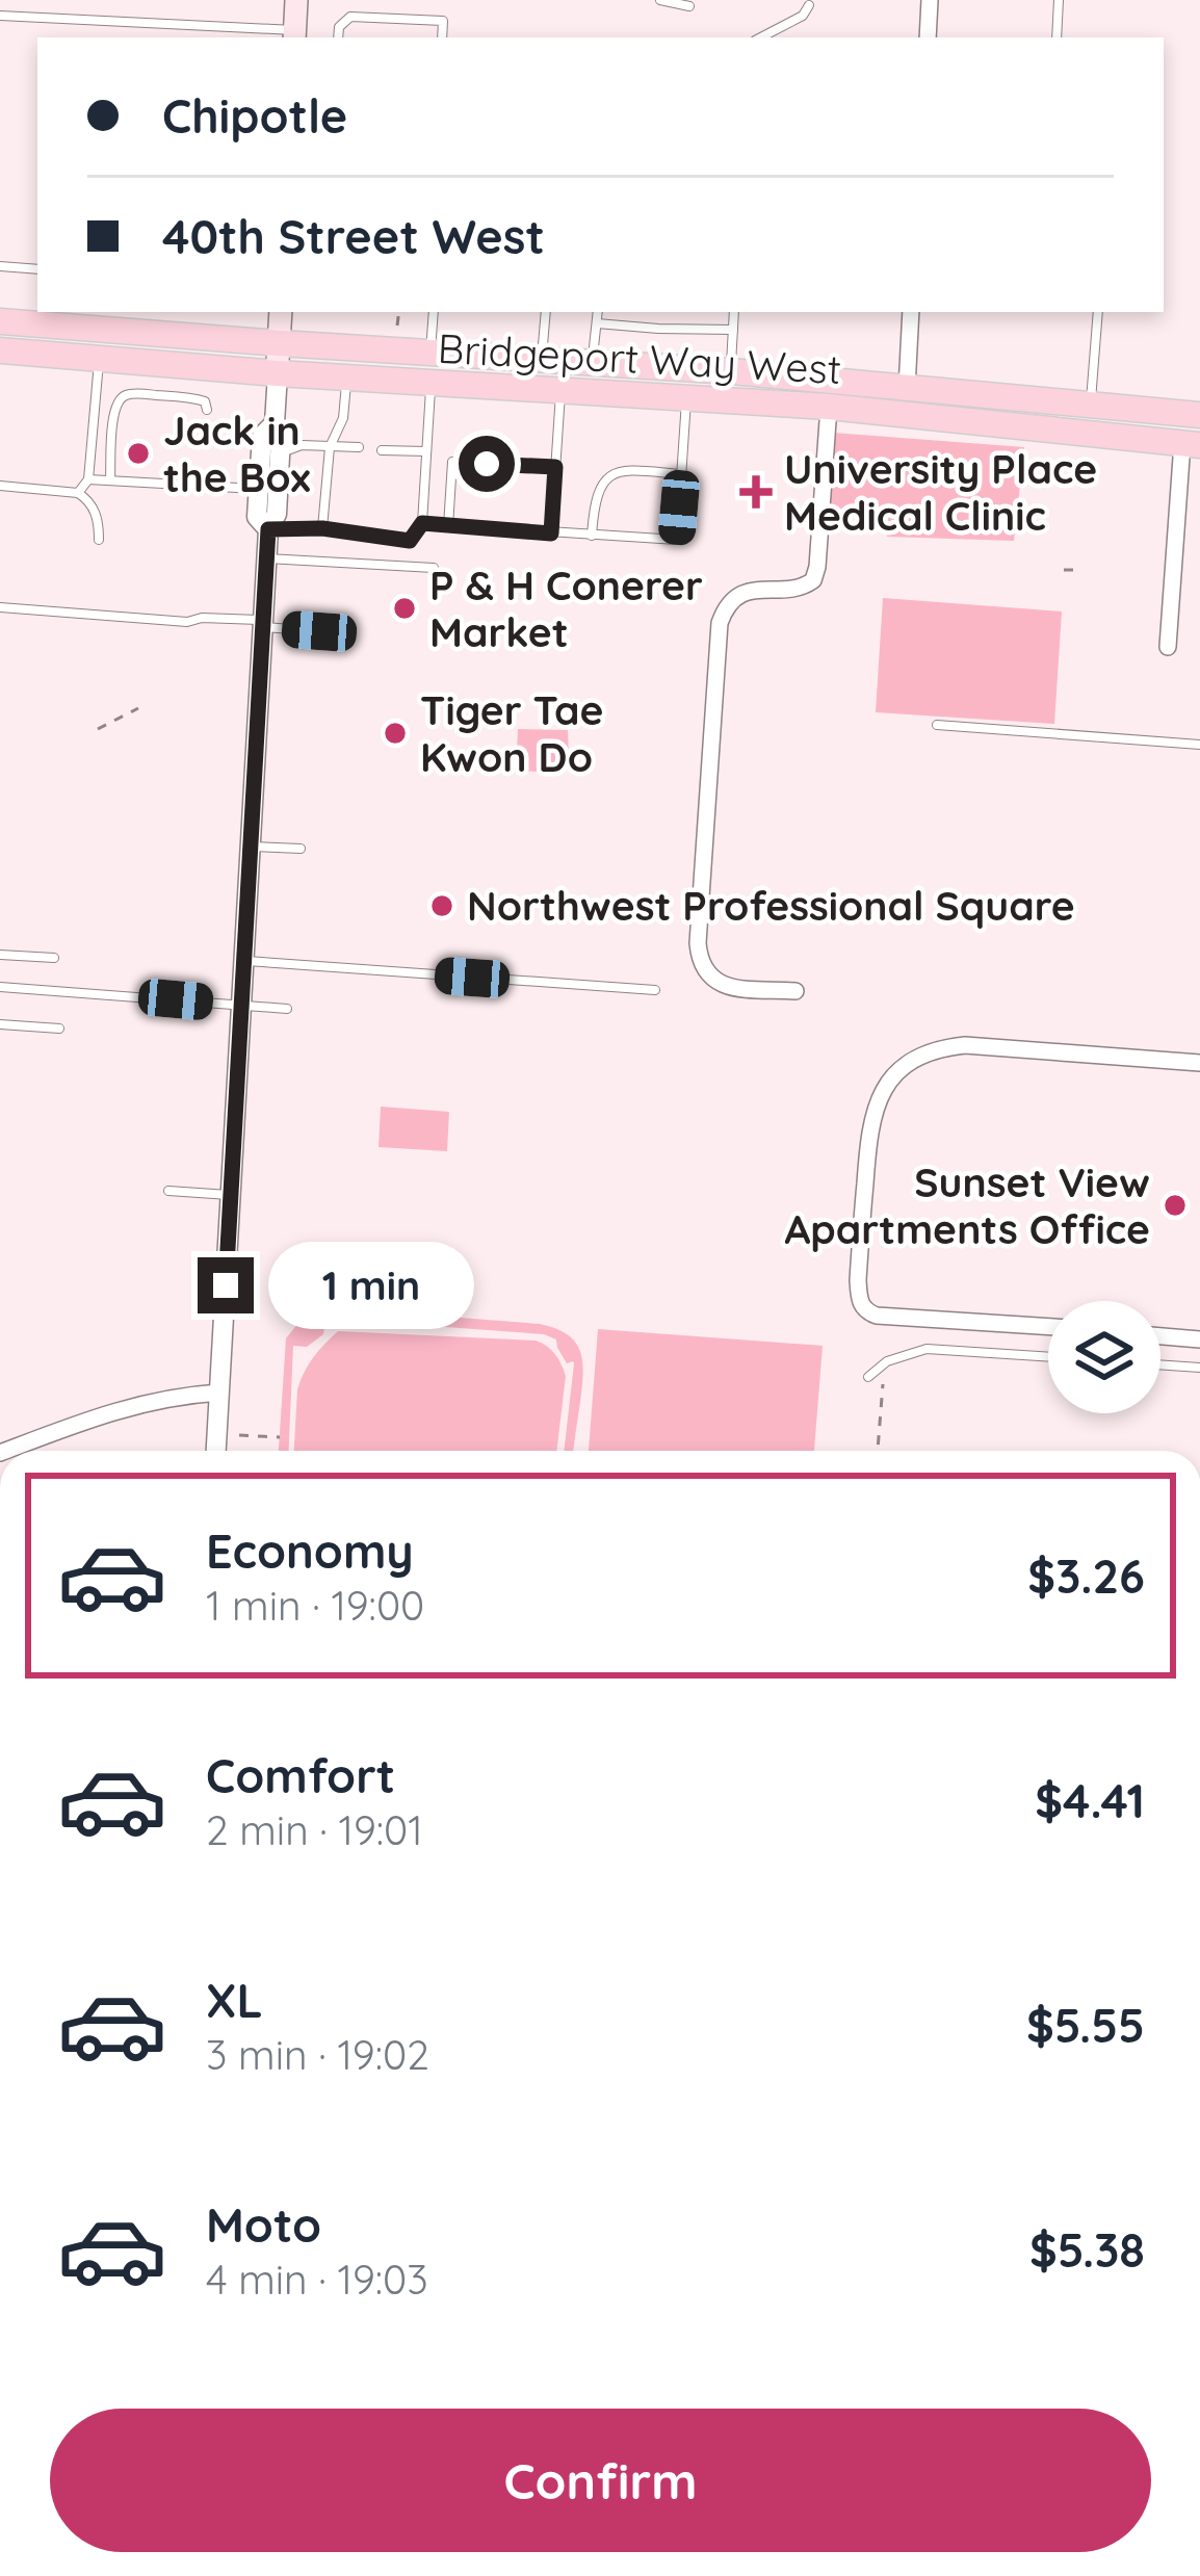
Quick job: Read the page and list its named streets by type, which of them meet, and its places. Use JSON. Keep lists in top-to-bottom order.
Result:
{
  "streets": {
    "main road": ["Bridgeport Way West"]
  },
  "places": {
    "other": [
      "Jack in the Box",
      "P & H Conerer Market",
      "Tiger Tae Kwon Do",
      "Northwest Professional Square",
      "Sunset View Apartments Office"
    ],
    "health": ["University Place Medical Clinic"]
  },
  "page": {
    "banner": ["Chipotle", "40th Street West"],
    "bubble": "1 min",
    "list": [
      {
        "name": "Economy",
        "note": "1 min · 19:00",
        "value": "$3.26"
      },
      {
        "name": "Comfort",
        "note": "2 min · 19:01",
        "value": "$4.41"
      },
      {
        "name": "XL",
        "note": "3 min · 19:02",
        "value": "$5.55"
      },
      {
        "name": "Moto",
        "note": "4 min · 19:03",
        "value": "$5.38"
      }
    ],
    "buttons": "Confirm"
  }
}
